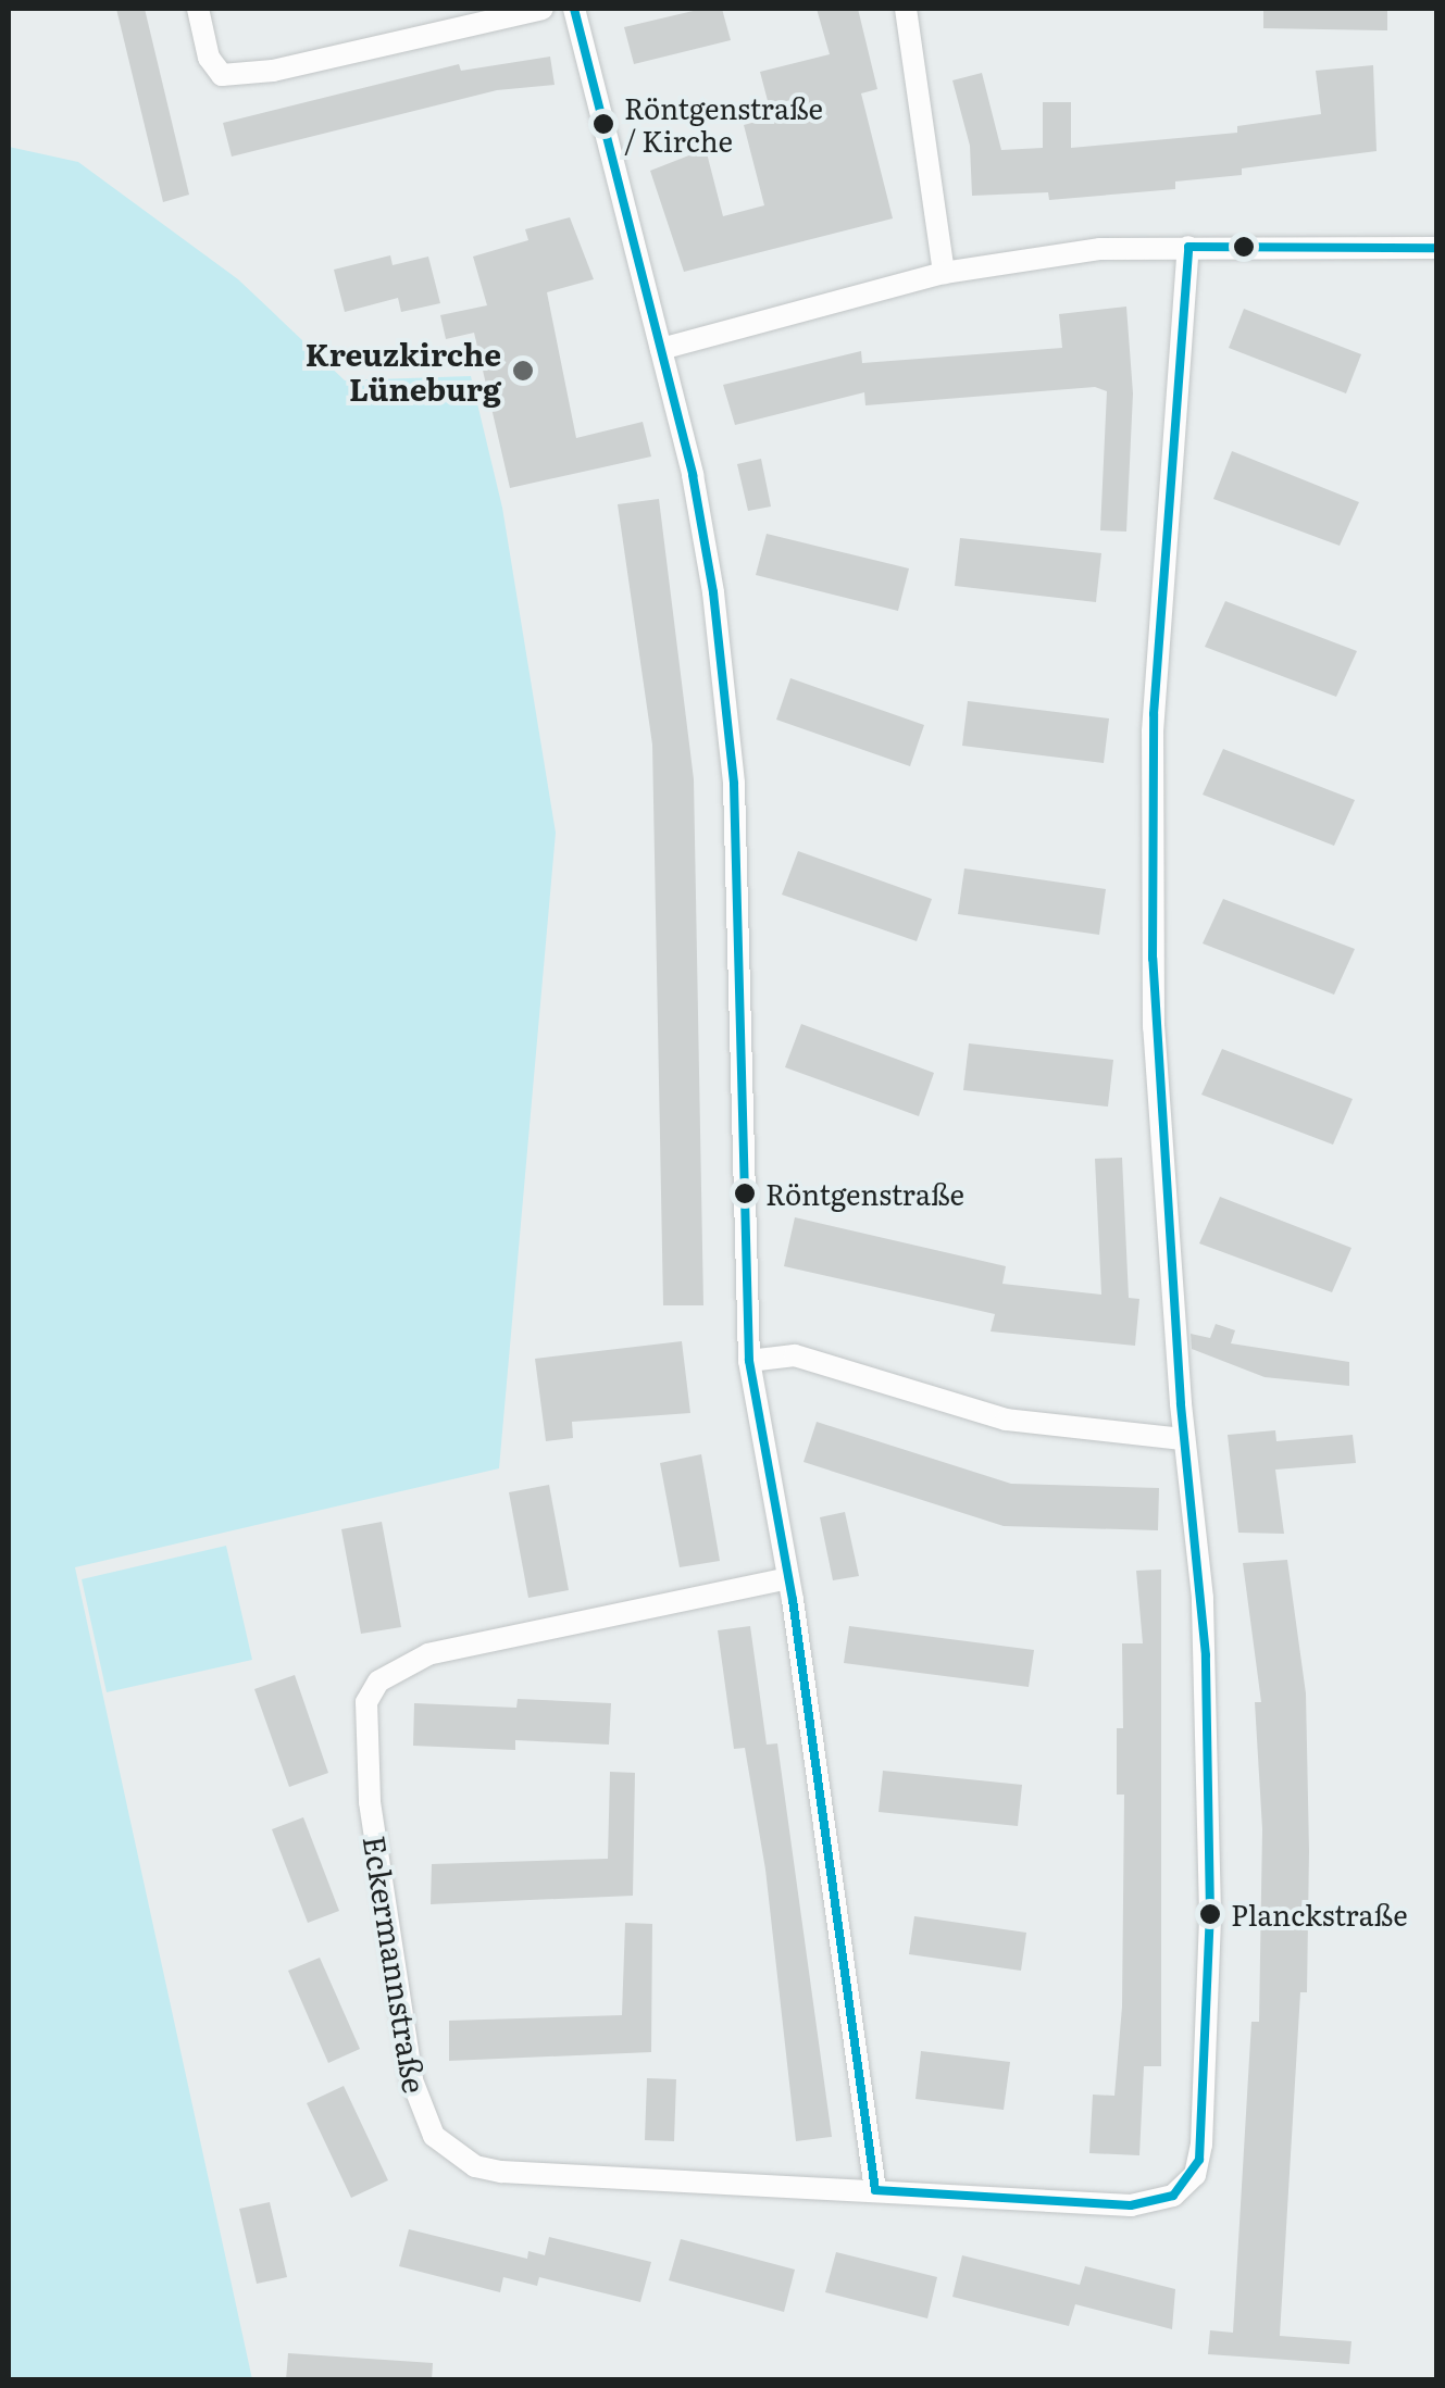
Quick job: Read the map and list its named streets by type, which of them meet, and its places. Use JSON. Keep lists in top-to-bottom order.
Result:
{
  "streets": {
    "street": ["Eckermannstraße"]
  },
  "places": [
    "Röntgenstraße / Kirche",
    "Kreuzkirche Lüneburg",
    "Röntgenstraße",
    "Planckstraße"
  ]
}
